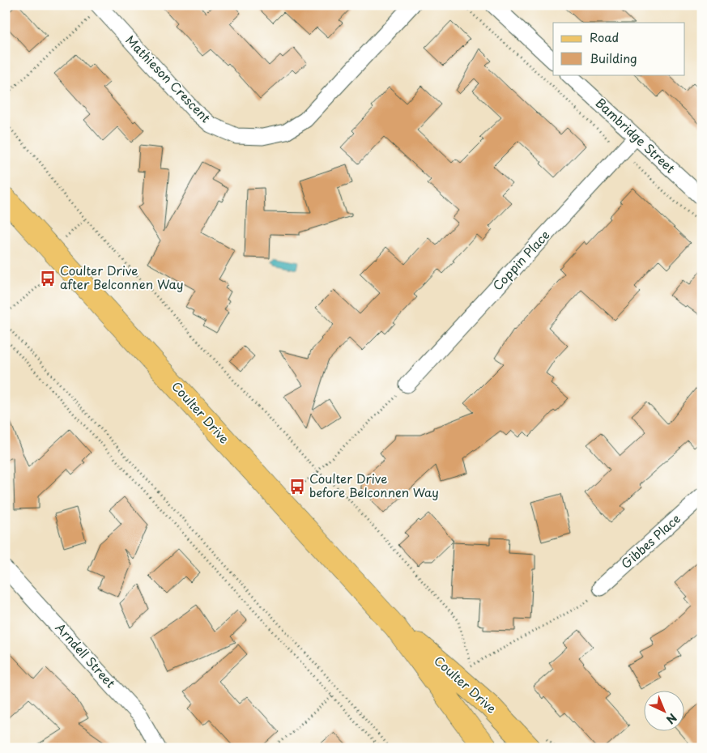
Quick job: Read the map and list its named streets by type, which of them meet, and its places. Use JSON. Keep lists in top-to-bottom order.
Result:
{
  "streets": {
    "main road": ["Coulter Drive"],
    "street": [
      "Mathieson Crescent",
      "Bambridge Street",
      "Coppin Place",
      "Gibbes Place",
      "Arndell Street"
    ]
  },
  "crossings": [
    ["Bambridge Street", "Coppin Place"]
  ],
  "places": {
    "bus stop": ["Coulter Drive after Belconnen Way", "Coulter Drive before Belconnen Way"]
  },
  "legend": ["Road", "Building"],
  "north": "bottom right"
}
